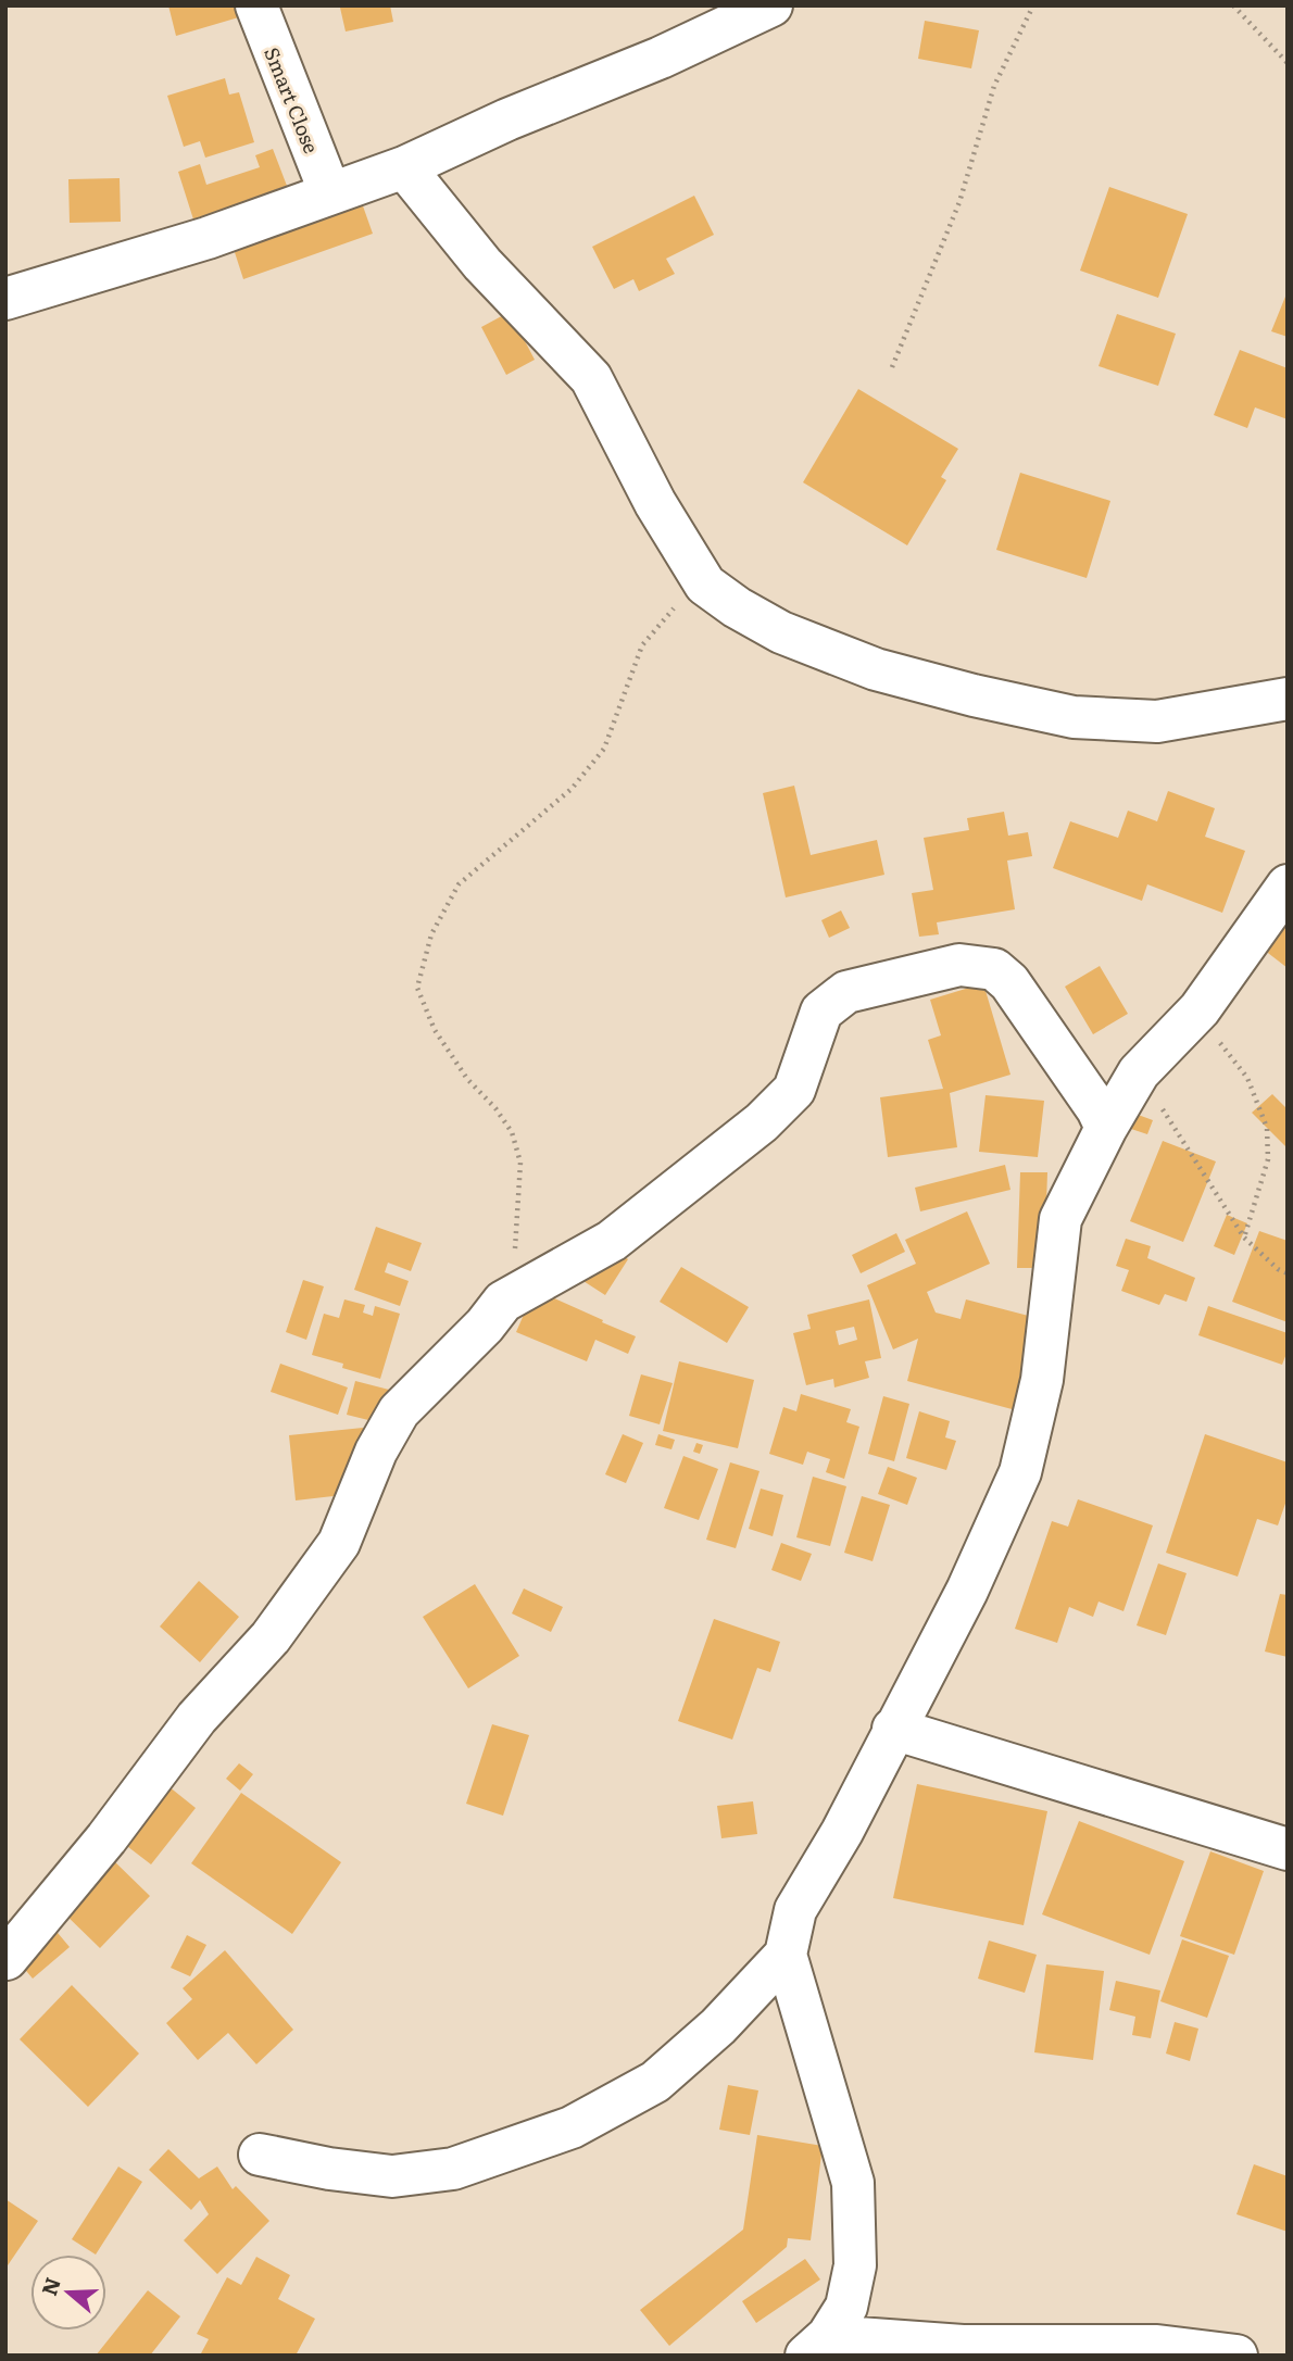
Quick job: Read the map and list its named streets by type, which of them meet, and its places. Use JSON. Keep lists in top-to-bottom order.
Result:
{
  "streets": {
    "street": ["Smart Close"]
  },
  "north": "left"
}
